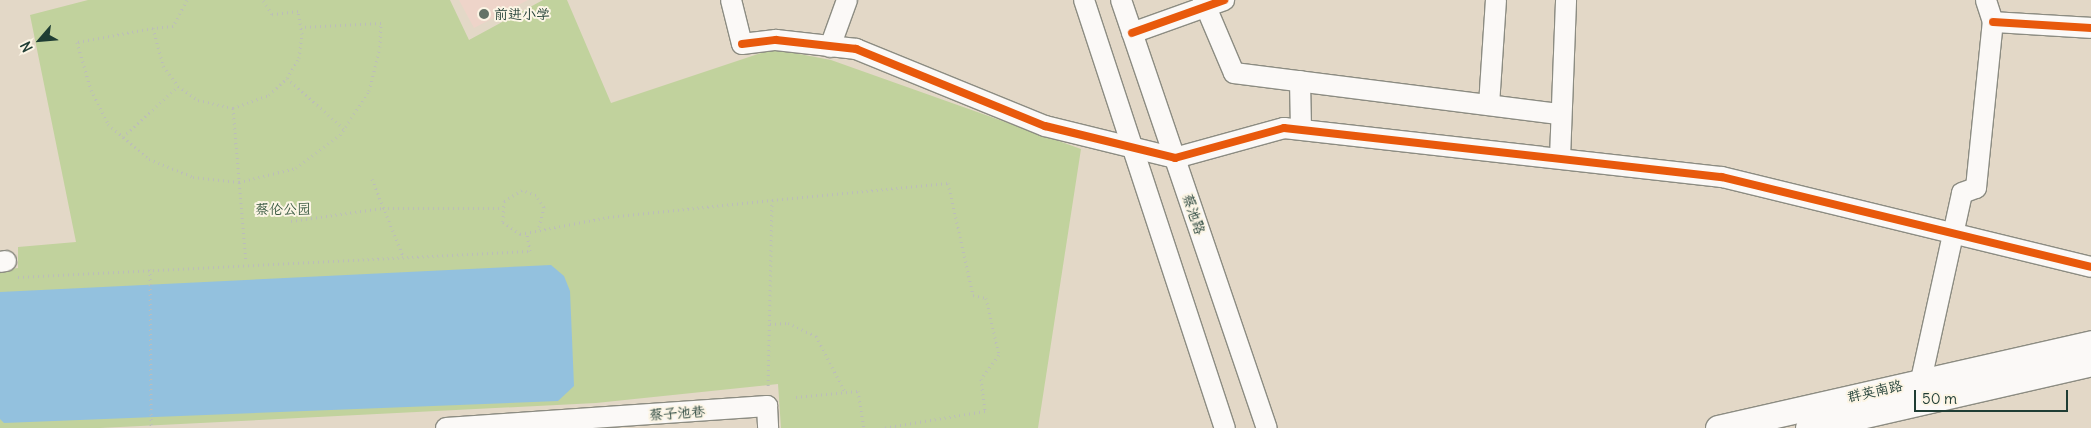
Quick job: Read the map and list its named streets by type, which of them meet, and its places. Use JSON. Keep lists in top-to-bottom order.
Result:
{
  "streets": {
    "main road": ["群英南路"],
    "street": ["蔡池路", "蔡子池巷"]
  },
  "parks": ["蔡伦公园"],
  "places": ["前进小学"],
  "scale_bar": "50 m",
  "north": "bottom left"
}
